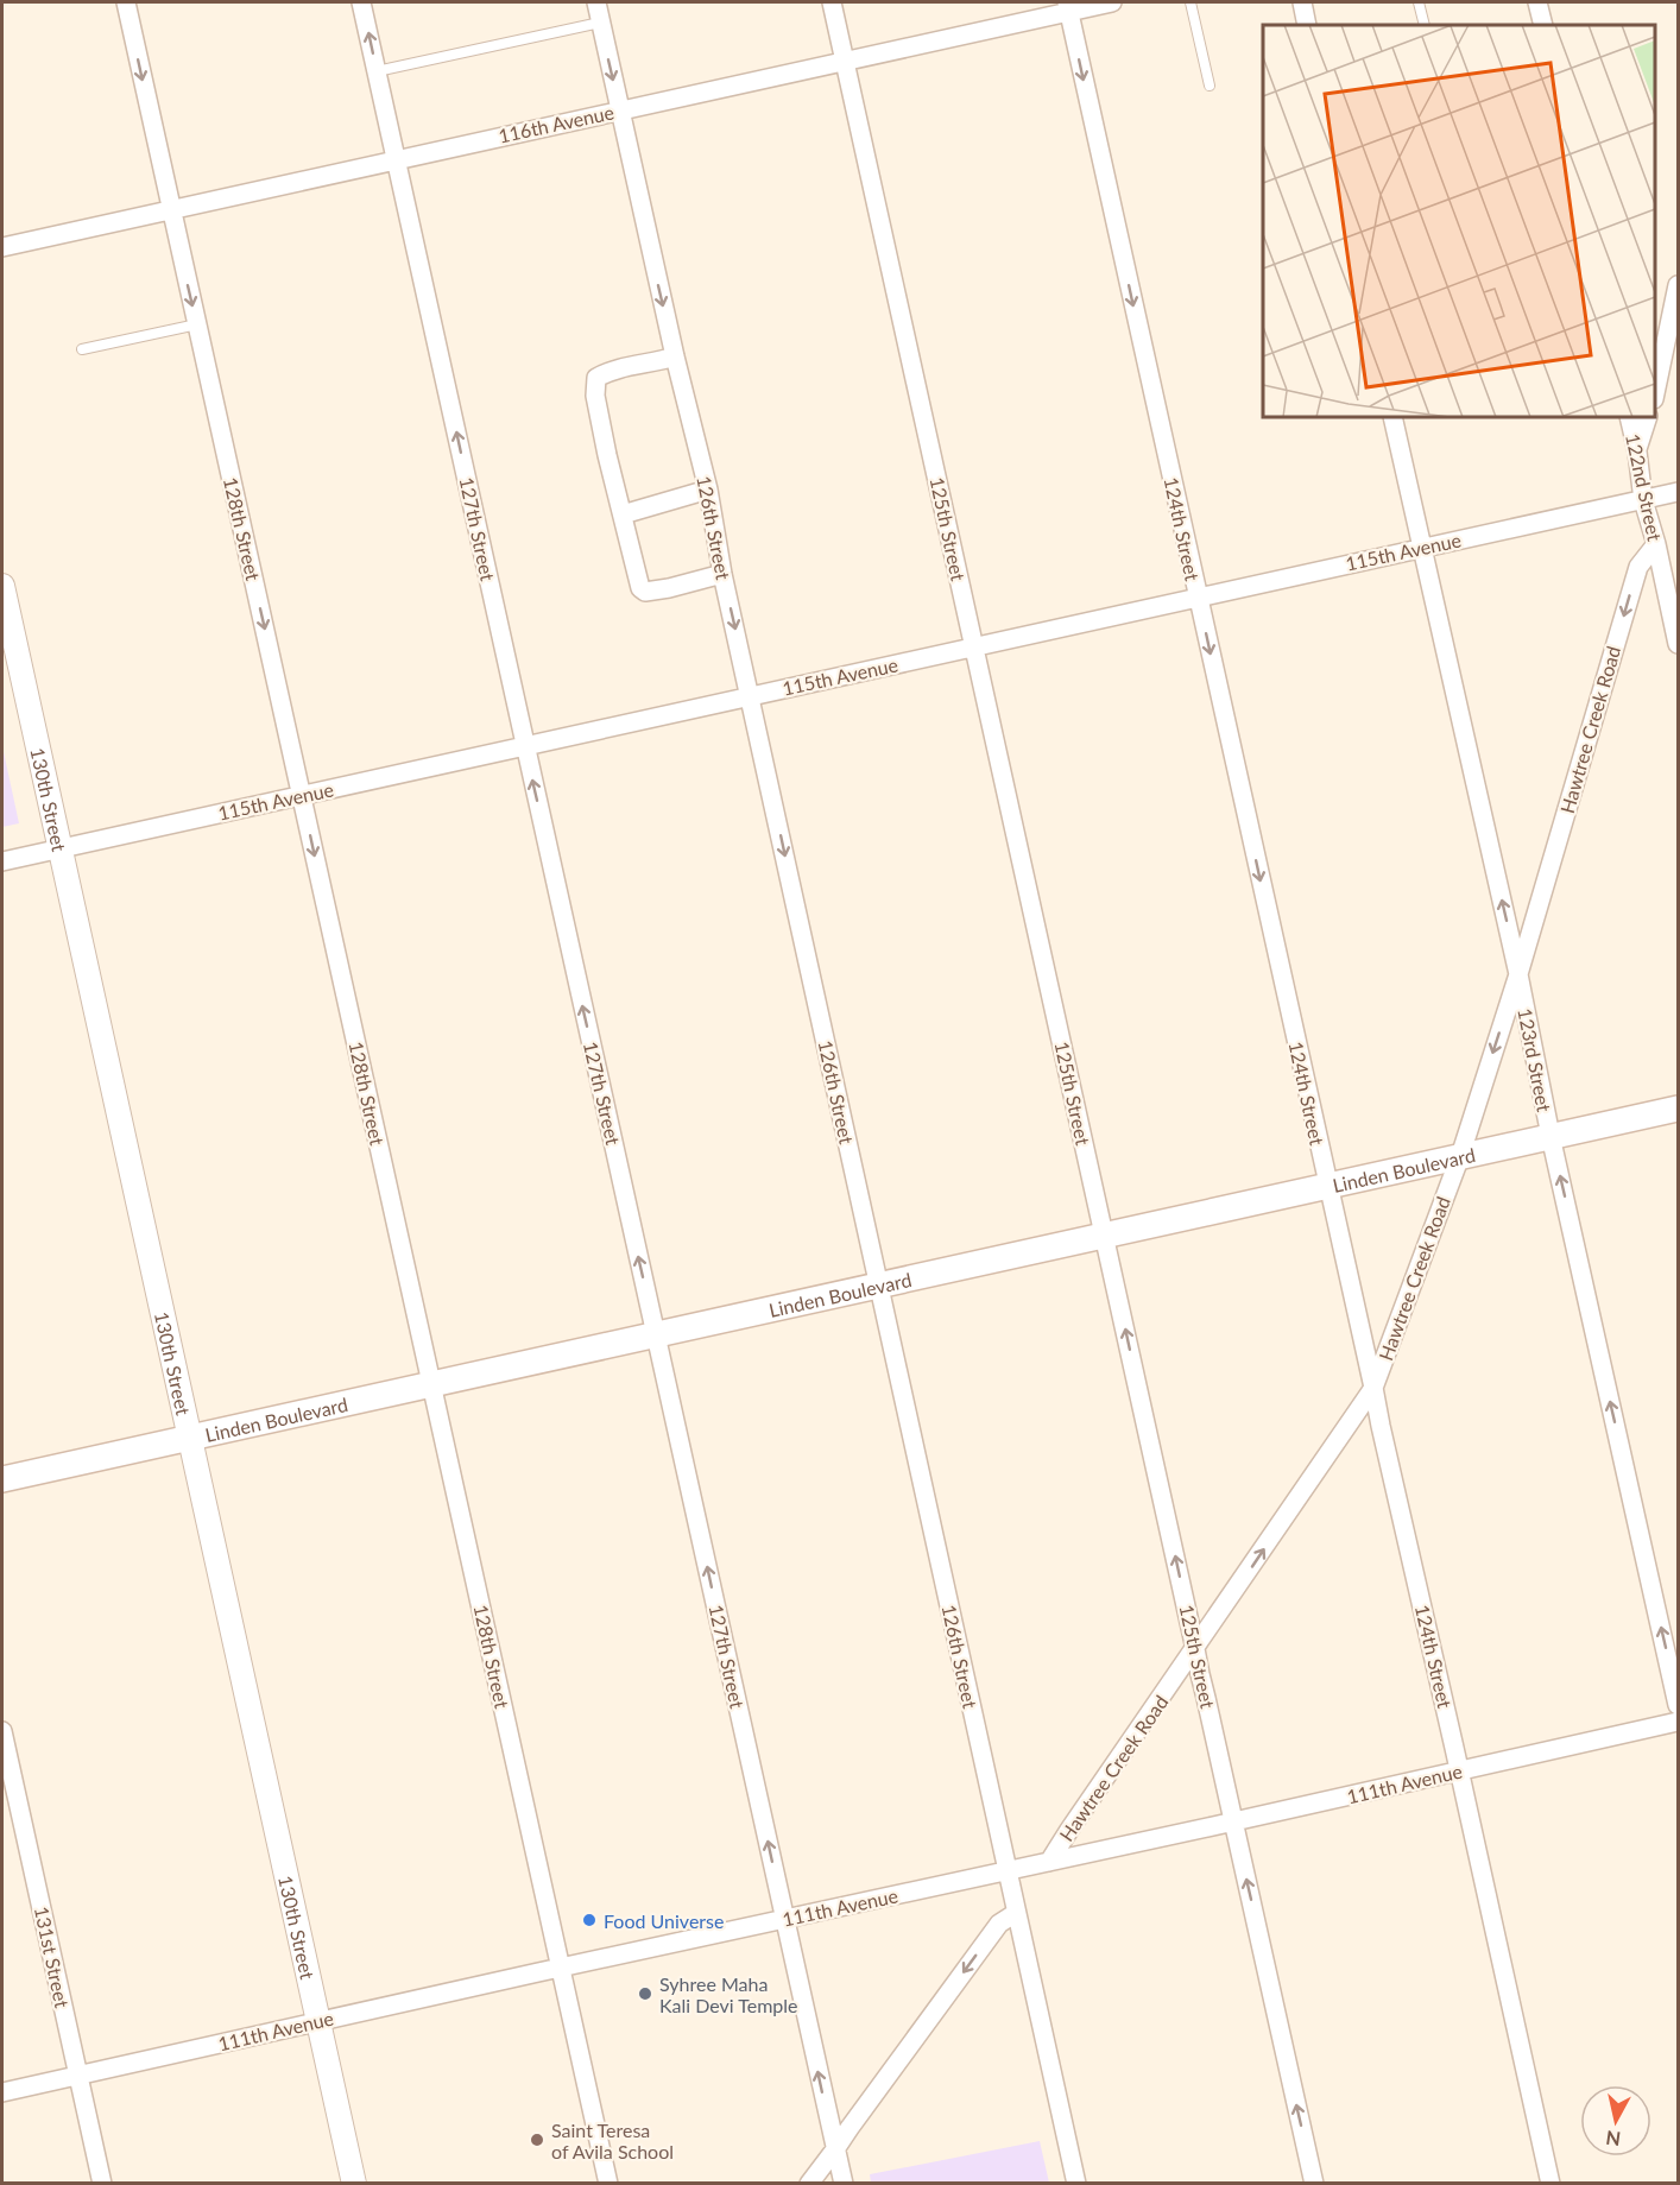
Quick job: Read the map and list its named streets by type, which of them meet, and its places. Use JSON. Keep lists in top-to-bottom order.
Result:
{
  "streets": {
    "main road": ["Linden Boulevard"],
    "street": [
      "116th Avenue",
      "122nd Street",
      "126th Street",
      "128th Street",
      "127th Street",
      "125th Street",
      "124th Street",
      "115th Avenue",
      "Hawtree Creek Road",
      "130th Street",
      "123rd Street",
      "111th Avenue",
      "131st Street"
    ]
  },
  "crossings": [
    ["116th Avenue", "126th Street"],
    ["116th Avenue", "128th Street"],
    ["116th Avenue", "127th Street"],
    ["116th Avenue", "125th Street"],
    ["116th Avenue", "124th Street"],
    ["122nd Street", "115th Avenue"],
    ["122nd Street", "Hawtree Creek Road"],
    ["126th Street", "115th Avenue"],
    ["126th Street", "Linden Boulevard"],
    ["126th Street", "111th Avenue"],
    ["128th Street", "115th Avenue"],
    ["128th Street", "Linden Boulevard"],
    ["128th Street", "111th Avenue"],
    ["127th Street", "115th Avenue"],
    ["127th Street", "Linden Boulevard"],
    ["127th Street", "111th Avenue"],
    ["125th Street", "115th Avenue"],
    ["125th Street", "Hawtree Creek Road"],
    ["125th Street", "Linden Boulevard"],
    ["125th Street", "111th Avenue"],
    ["124th Street", "115th Avenue"],
    ["124th Street", "Hawtree Creek Road"],
    ["124th Street", "Linden Boulevard"],
    ["124th Street", "111th Avenue"],
    ["115th Avenue", "130th Street"],
    ["115th Avenue", "123rd Street"],
    ["Hawtree Creek Road", "123rd Street"],
    ["Hawtree Creek Road", "Linden Boulevard"],
    ["Hawtree Creek Road", "111th Avenue"],
    ["130th Street", "Linden Boulevard"],
    ["130th Street", "111th Avenue"],
    ["123rd Street", "Linden Boulevard"],
    ["111th Avenue", "131st Street"]
  ],
  "one_way": [
    "126th Street",
    "128th Street",
    "127th Street",
    "125th Street",
    "124th Street",
    "123rd Street"
  ],
  "places": ["Food Universe", "Syhree Maha Kali Devi Temple", "Saint Teresa of Avila School"],
  "north": "bottom"
}
